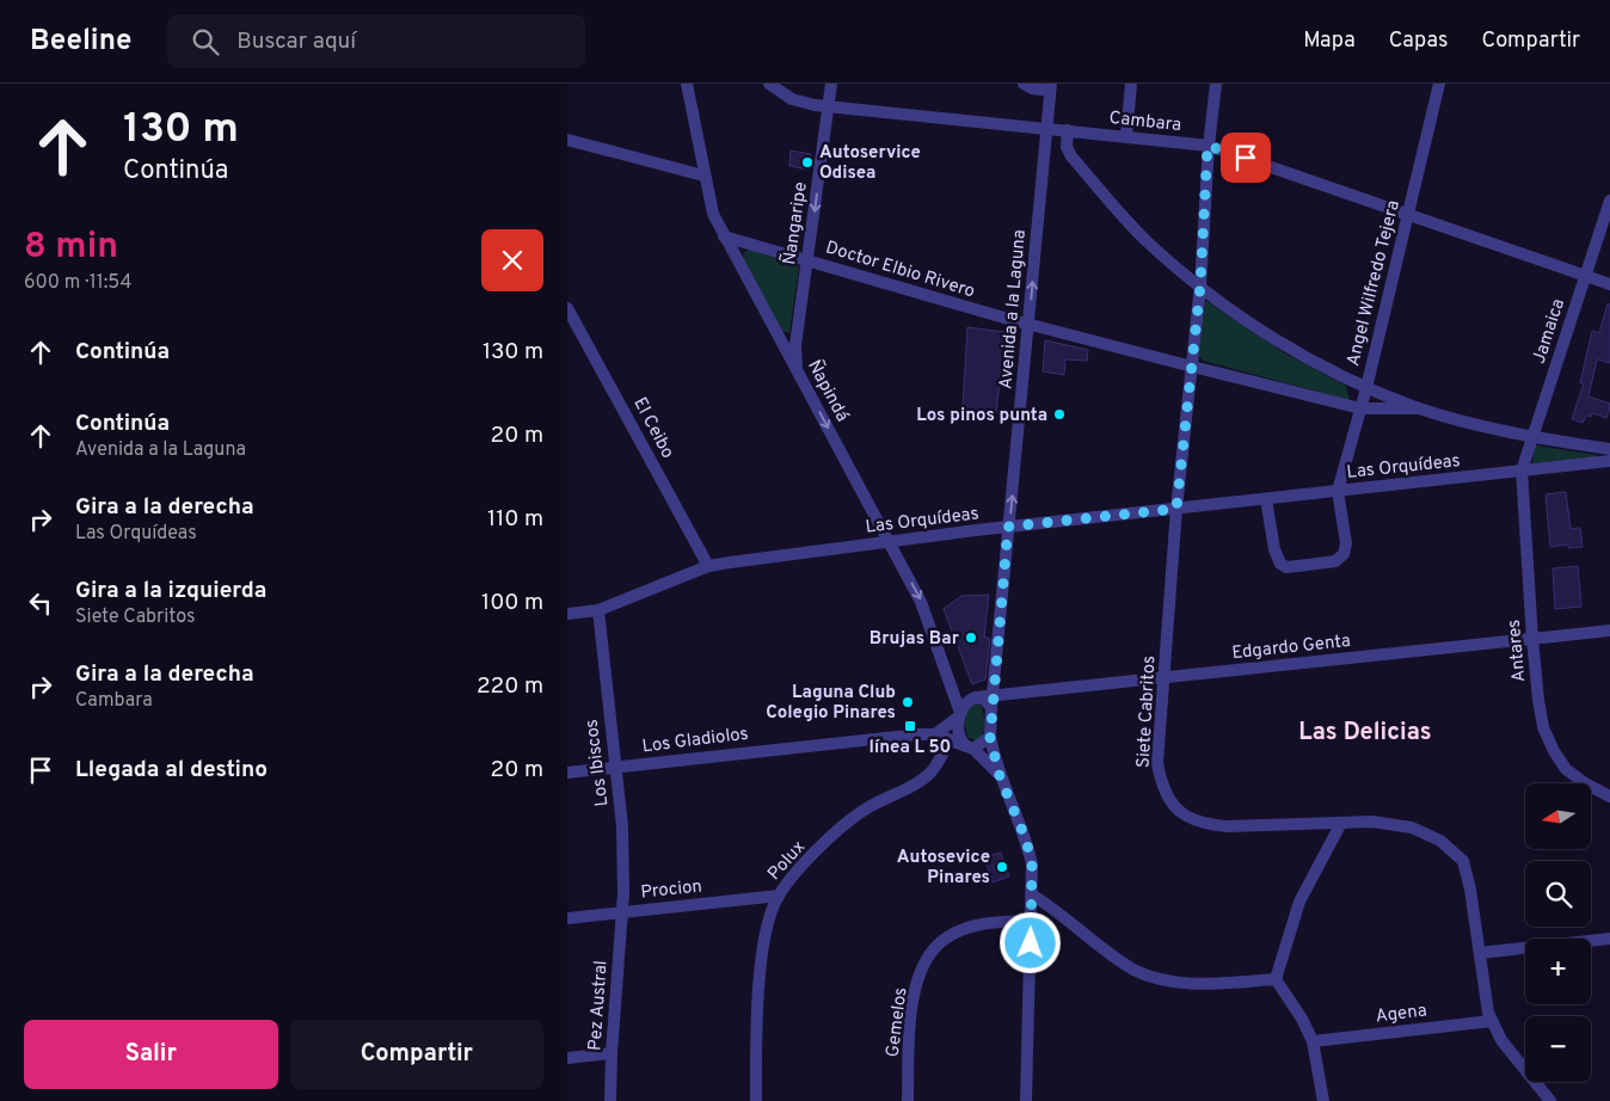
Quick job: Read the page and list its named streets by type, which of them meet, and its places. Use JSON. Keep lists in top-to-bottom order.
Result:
{
  "streets": {
    "street": [
      "Cambara",
      "Ñangaripe",
      "Doctor Elbio Rivero",
      "Angel Wilfredo Tejera",
      "Avenida a la Laguna",
      "Jamaica",
      "Ñapindá",
      "El Ceibo",
      "Las Orquídeas",
      "Edgardo Genta",
      "Antares",
      "Siete Cabritos",
      "Los Gladiolos",
      "Los Ibiscos",
      "Polux",
      "Procion",
      "Pez Austral",
      "Agena",
      "Gemelos"
    ]
  },
  "crossings": [
    ["Cambara", "Ñangaripe"],
    ["Cambara", "Angel Wilfredo Tejera"],
    ["Cambara", "Avenida a la Laguna"],
    ["Cambara", "Jamaica"],
    ["Cambara", "Siete Cabritos"],
    ["Ñangaripe", "Doctor Elbio Rivero"],
    ["Ñangaripe", "Ñapindá"],
    ["Doctor Elbio Rivero", "Angel Wilfredo Tejera"],
    ["Doctor Elbio Rivero", "Avenida a la Laguna"],
    ["Doctor Elbio Rivero", "Ñapindá"],
    ["Doctor Elbio Rivero", "Siete Cabritos"],
    ["Angel Wilfredo Tejera", "Las Orquídeas"],
    ["Avenida a la Laguna", "Las Orquídeas"],
    ["Avenida a la Laguna", "Edgardo Genta"],
    ["Jamaica", "Las Orquídeas"],
    ["Jamaica", "Antares"],
    ["Ñapindá", "Las Orquídeas"],
    ["Ñapindá", "Los Gladiolos"],
    ["El Ceibo", "Las Orquídeas"],
    ["Las Orquídeas", "Antares"],
    ["Las Orquídeas", "Siete Cabritos"],
    ["Las Orquídeas", "Los Ibiscos"],
    ["Edgardo Genta", "Antares"],
    ["Edgardo Genta", "Siete Cabritos"],
    ["Siete Cabritos", "Agena"],
    ["Los Gladiolos", "Los Ibiscos"],
    ["Los Gladiolos", "Polux"],
    ["Los Ibiscos", "Procion"],
    ["Los Ibiscos", "Pez Austral"],
    ["Polux", "Procion"],
    ["Procion", "Pez Austral"]
  ],
  "one_way": ["Ñangaripe", "Avenida a la Laguna", "Ñapindá"],
  "districts": ["Las Delicias"],
  "places": {
    "other": [
      "Autoservice Odisea",
      "Los pinos punta",
      "Brujas Bar",
      "Laguna Club Colegio Pinares",
      "Autosevice Pinares"
    ],
    "transit": ["línea L 50"]
  },
  "north": "left",
  "page": {
    "header": "Beeline",
    "search": "Buscar aquí",
    "nav": ["Mapa", "Capas", "Compartir"],
    "turn": ["130 m", "Continúa"],
    "heading": ["8 min", "600 m · 11:54"],
    "list": [
      {
        "name": "Continúa",
        "value": "130 m"
      },
      {
        "name": "Continúa",
        "note": "Avenida a la Laguna",
        "value": "20 m"
      },
      {
        "name": "Gira a la derecha",
        "note": "Las Orquídeas",
        "value": "110 m"
      },
      {
        "name": "Gira a la izquierda",
        "note": "Siete Cabritos",
        "value": "100 m"
      },
      {
        "name": "Gira a la derecha",
        "note": "Cambara",
        "value": "220 m"
      },
      {
        "name": "Llegada al destino",
        "value": "20 m"
      }
    ],
    "map_buttons": ["+", "−"],
    "buttons": ["Salir", "Compartir"]
  }
}
